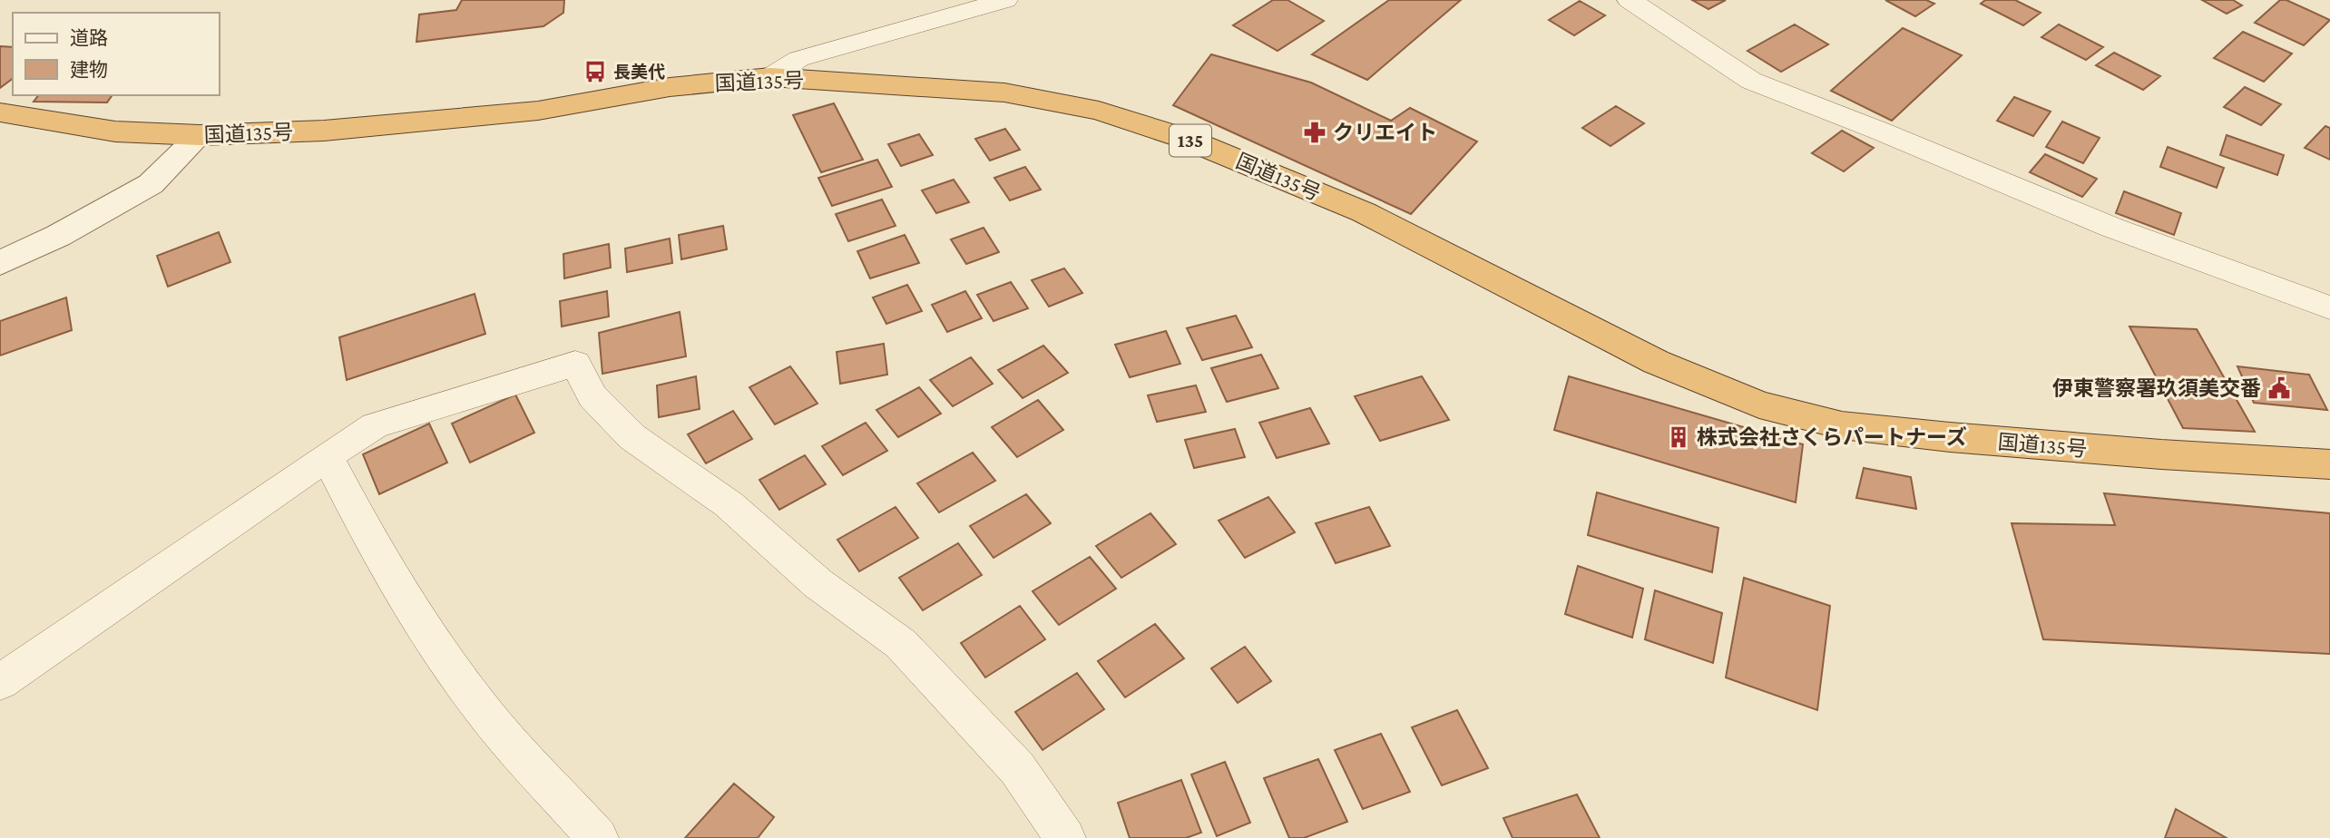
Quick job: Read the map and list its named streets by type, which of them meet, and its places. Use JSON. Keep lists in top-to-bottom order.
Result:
{
  "streets": {
    "highway": ["国道135号", "135"]
  },
  "places": {
    "bus stop": ["長美代"],
    "pharmacy": ["クリエイト"],
    "public building": ["伊東警察署玖須美交番"],
    "building": ["株式会社さくらパートナーズ"]
  },
  "legend": ["道路", "建物"]
}
